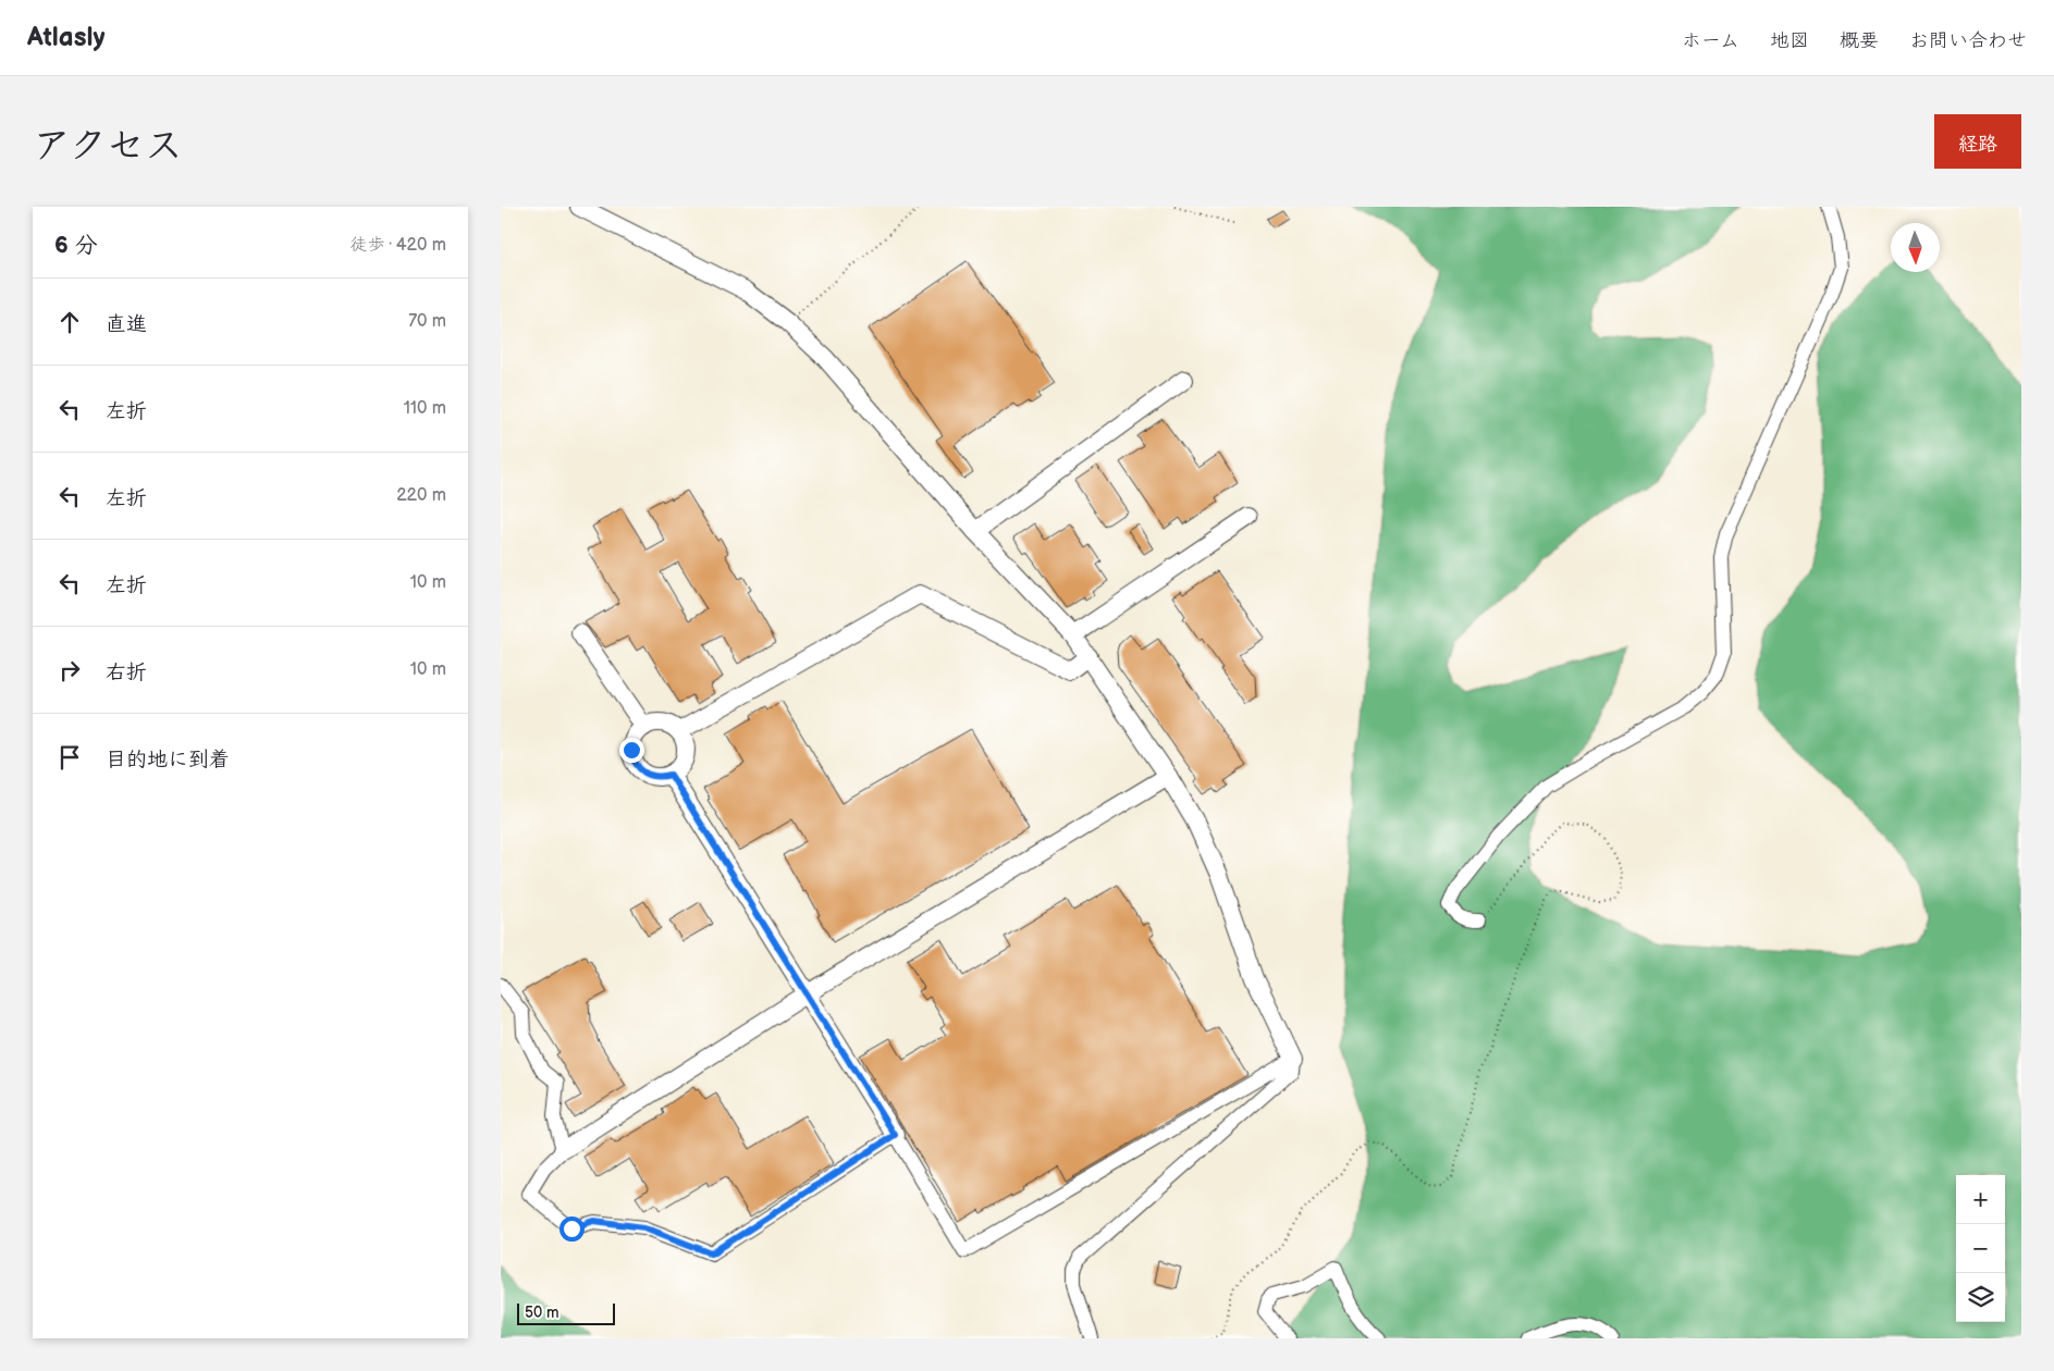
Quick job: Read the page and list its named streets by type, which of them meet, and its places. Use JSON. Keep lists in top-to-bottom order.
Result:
{
  "scale_bar": "50 m",
  "north": "bottom",
  "page": {
    "header": "Atlasly",
    "nav": [
      "ホーム",
      "地図",
      "概要",
      "お問い合わせ"
    ],
    "title": "アクセス",
    "buttons": "経路",
    "heading": ["6 分", "徒歩 · 420 m"],
    "list": [
      ["直進", "70 m"],
      ["左折", "110 m"],
      ["左折", "220 m"],
      ["左折", "10 m"],
      ["右折", "10 m"],
      "目的地に到着"
    ],
    "map_buttons": ["+", "−"],
    "scale": "50 m"
  }
}
